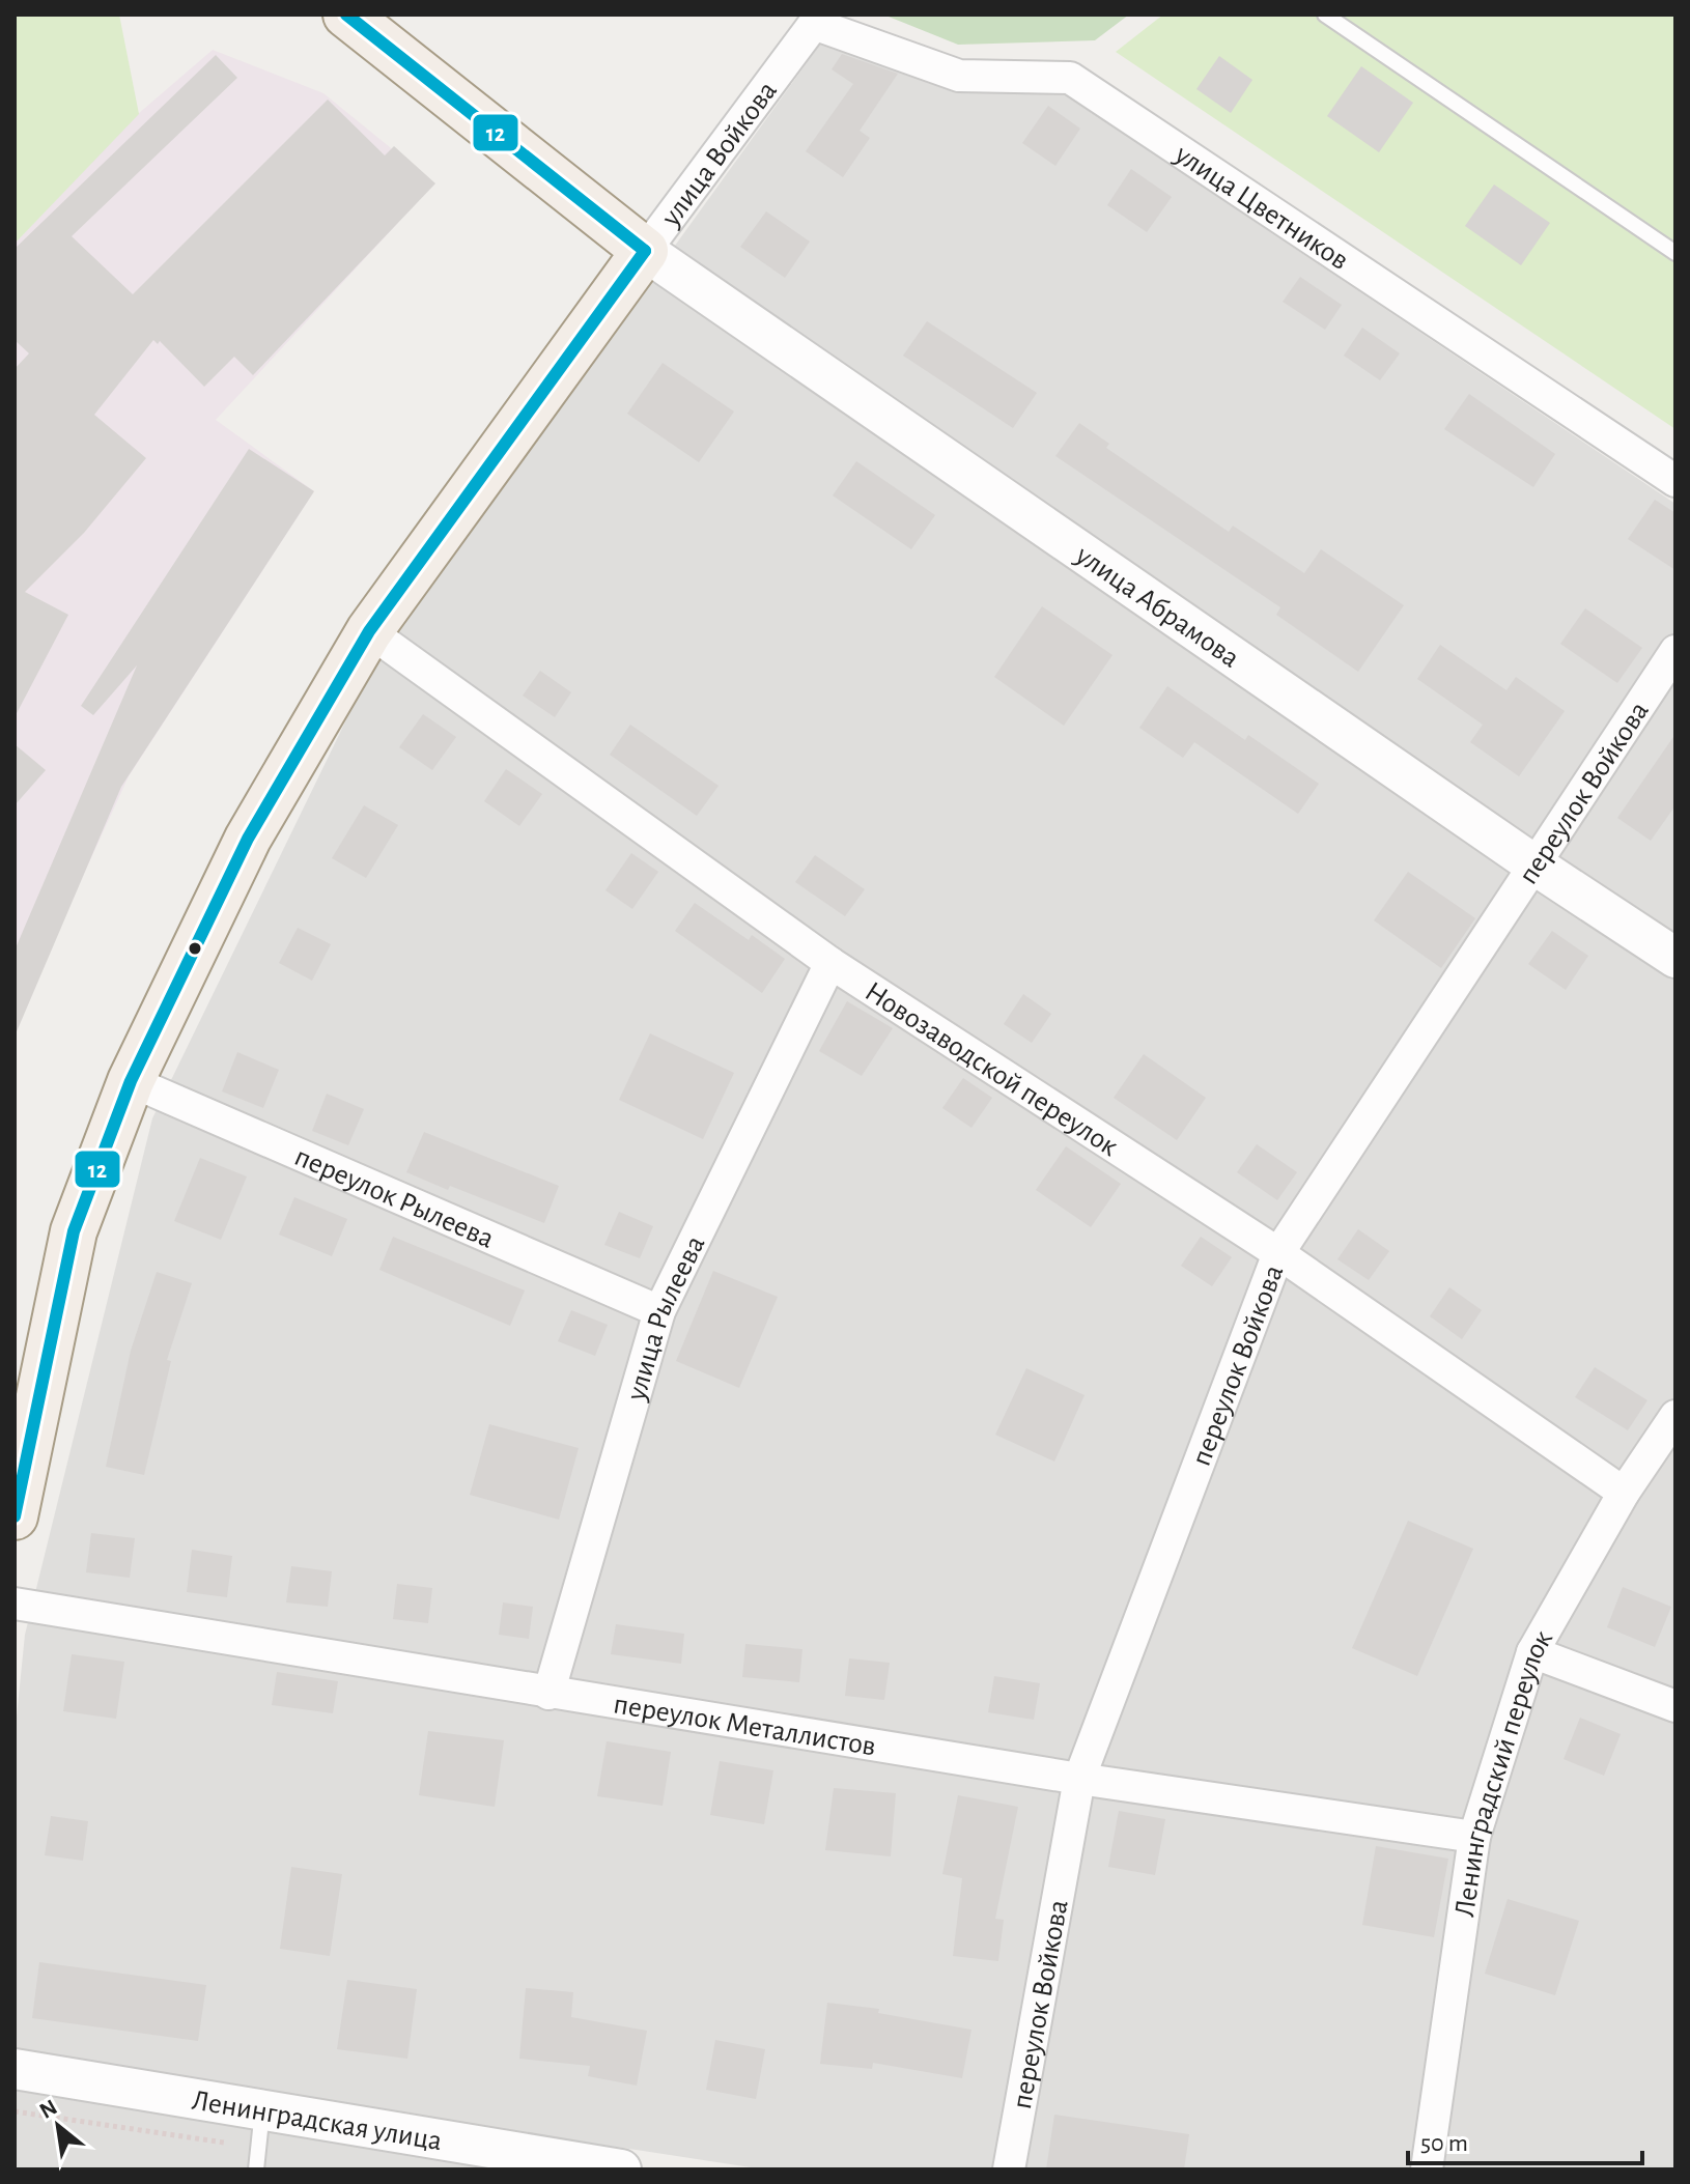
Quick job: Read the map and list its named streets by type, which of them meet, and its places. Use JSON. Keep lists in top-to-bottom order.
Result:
{
  "streets": {
    "main road": ["улица Войкова"],
    "street": [
      "улица Цветников",
      "улица Абрамова",
      "переулок Войкова",
      "Новозаводской переулок",
      "переулок Рылеева",
      "улица Рылеева",
      "переулок Металлистов",
      "Ленинградский переулок",
      "Ленинградская улица"
    ]
  },
  "crossings": [
    ["улица Войкова", "улица Цветников"],
    ["улица Войкова", "улица Абрамова"],
    ["улица Войкова", "Новозаводской переулок"],
    ["улица Войкова", "переулок Рылеева"],
    ["улица Абрамова", "переулок Войкова"],
    ["переулок Войкова", "Новозаводской переулок"],
    ["переулок Войкова", "переулок Металлистов"],
    ["Новозаводской переулок", "улица Рылеева"],
    ["Новозаводской переулок", "Ленинградский переулок"],
    ["переулок Рылеева", "улица Рылеева"],
    ["улица Рылеева", "переулок Металлистов"],
    ["переулок Металлистов", "Ленинградский переулок"]
  ],
  "lines": ["transit line 12"],
  "scale_bar": "50 m",
  "north": "top left"
}
